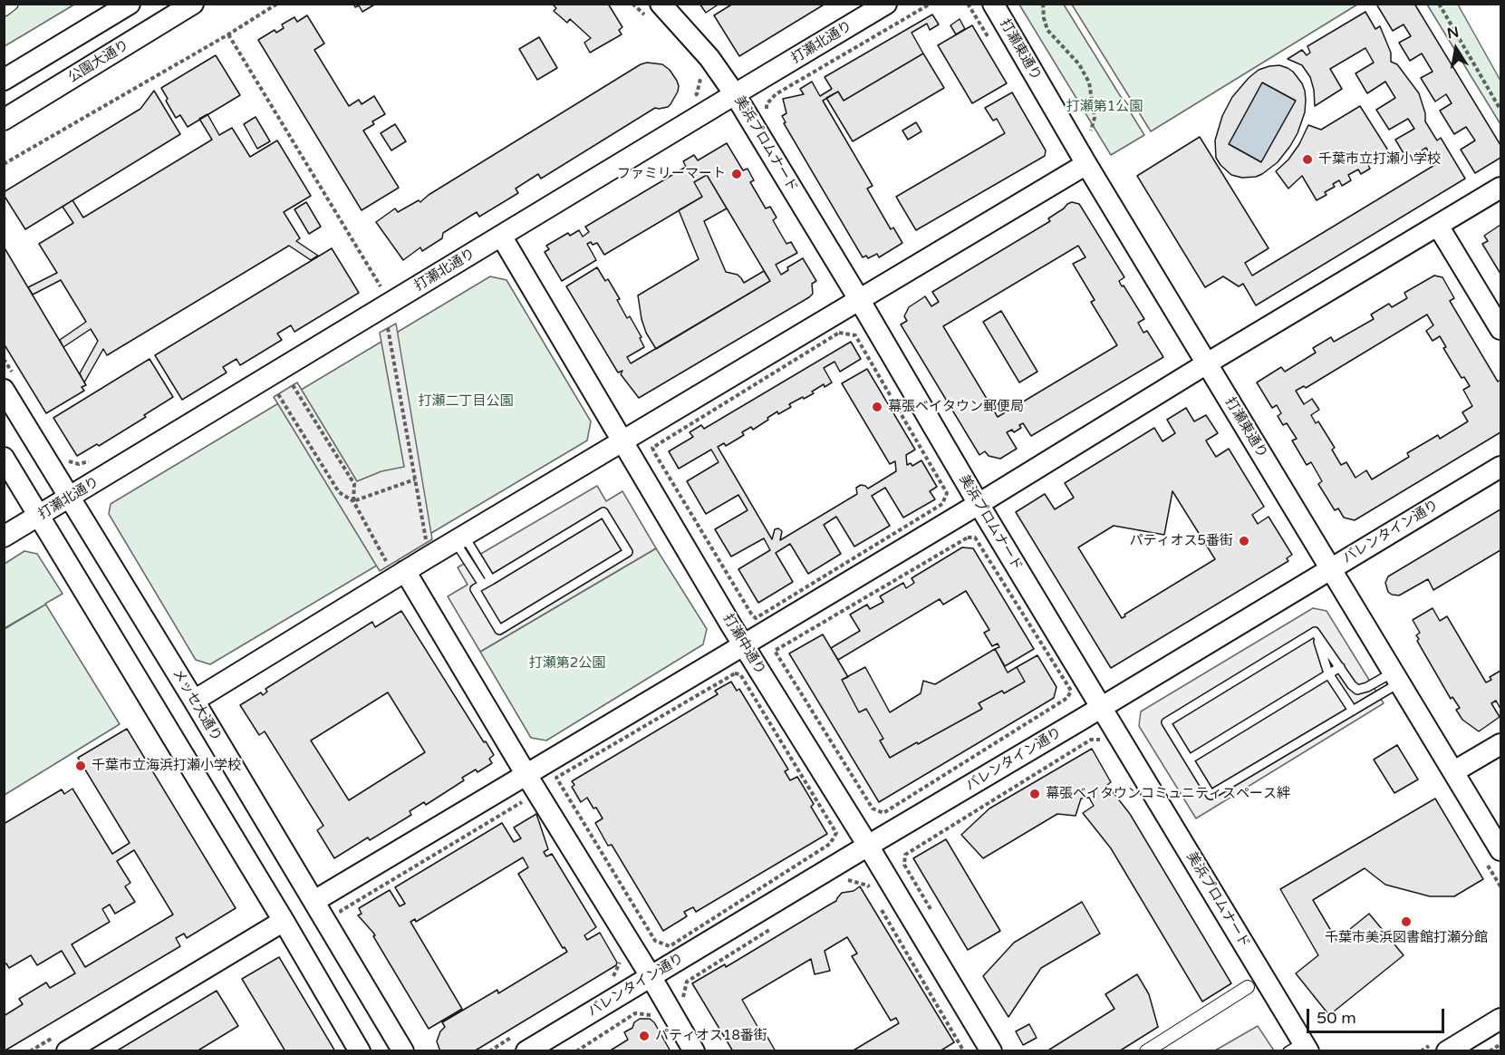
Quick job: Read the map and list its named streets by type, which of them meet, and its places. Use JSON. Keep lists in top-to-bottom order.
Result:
{
  "streets": {
    "street": [
      "打瀬北通り",
      "打瀬東通り",
      "公園大通り",
      "美浜プロムナード",
      "バレンタイン通り",
      "打瀬中通り",
      "メッセ大通り"
    ]
  },
  "crossings": [
    ["打瀬北通り", "美浜プロムナード"],
    ["打瀬北通り", "打瀬中通り"],
    ["打瀬北通り", "メッセ大通り"],
    ["打瀬東通り", "バレンタイン通り"],
    ["美浜プロムナード", "バレンタイン通り"],
    ["バレンタイン通り", "打瀬中通り"]
  ],
  "parks": ["打瀬第1公園", "打瀬二丁目公園", "打瀬第2公園"],
  "places": [
    "千葉市立打瀬小学校",
    "ファミリーマート",
    "幕張ベイタウン郵便局",
    "パティオス5番街",
    "千葉市立海浜打瀬小学校",
    "幕張ベイタウンコミュニティスペース絆",
    "千葉市美浜図書館打瀬分館",
    "パティオス18番街"
  ],
  "scale_bar": "50 m",
  "north": "top"
}
